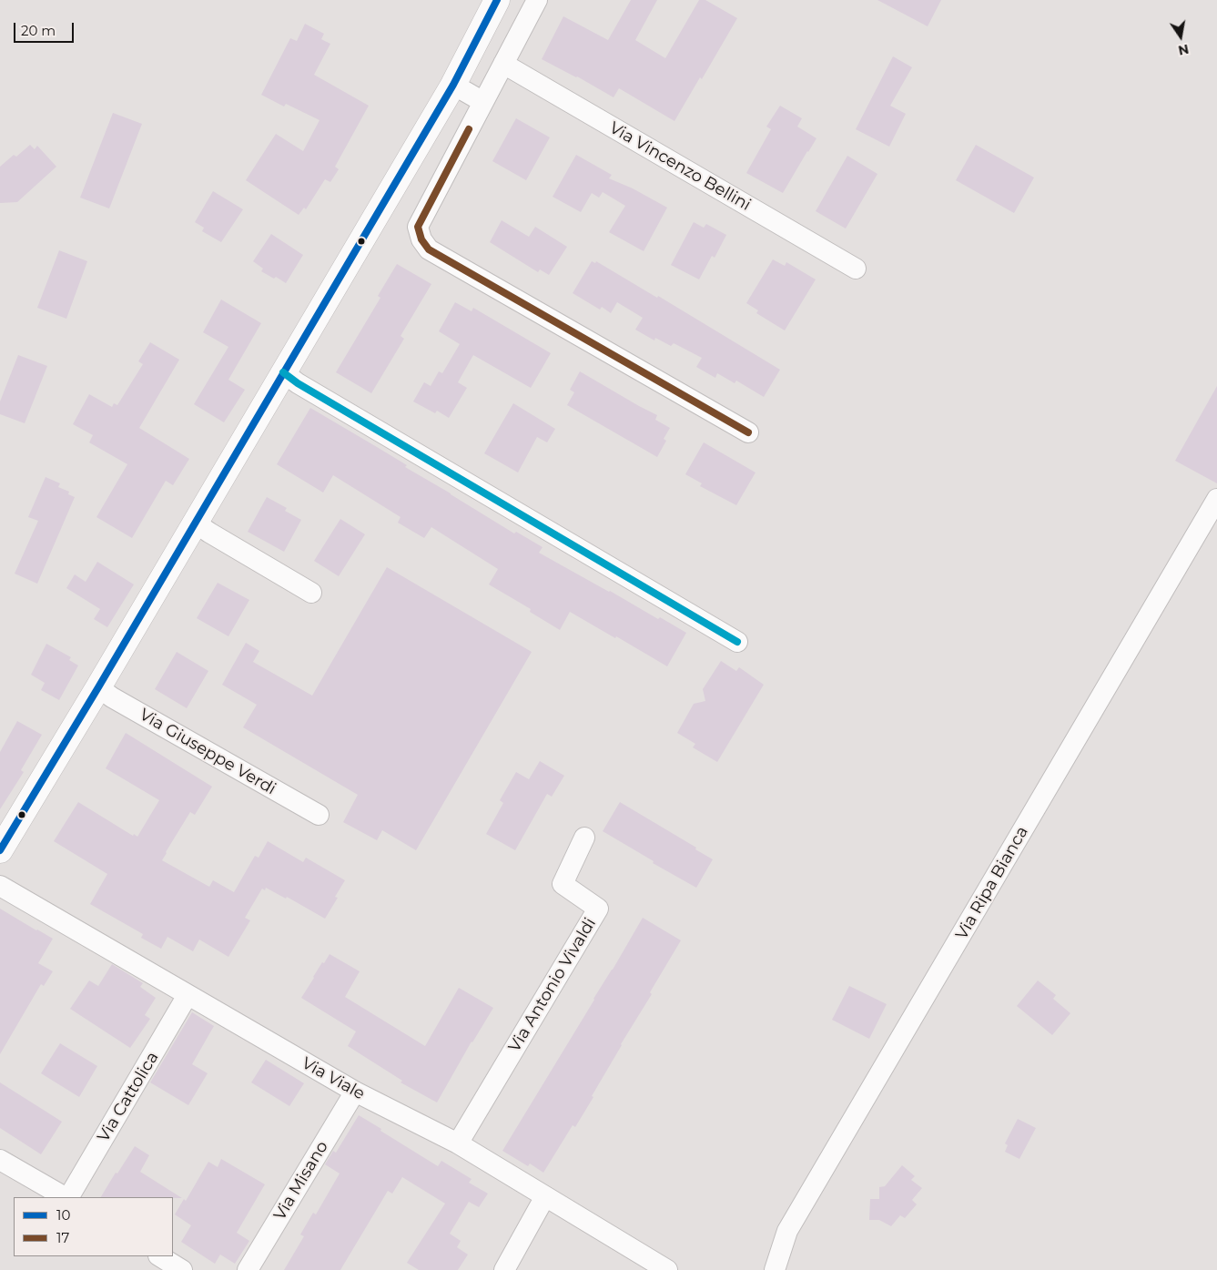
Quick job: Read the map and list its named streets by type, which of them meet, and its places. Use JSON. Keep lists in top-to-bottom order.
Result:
{
  "streets": {
    "street": [
      "Via Vincenzo Bellini",
      "Via Giuseppe Verdi",
      "Via Ripa Bianca",
      "Via Antonio Vivaldi",
      "Via Viale",
      "Via Cattolica",
      "Via Misano"
    ]
  },
  "crossings": [
    ["Via Antonio Vivaldi", "Via Viale"],
    ["Via Viale", "Via Cattolica"],
    ["Via Viale", "Via Misano"]
  ],
  "lines": ["transit line 10", "transit line 17"],
  "legend": ["10", "17"],
  "scale_bar": "20 m",
  "north": "bottom"
}
